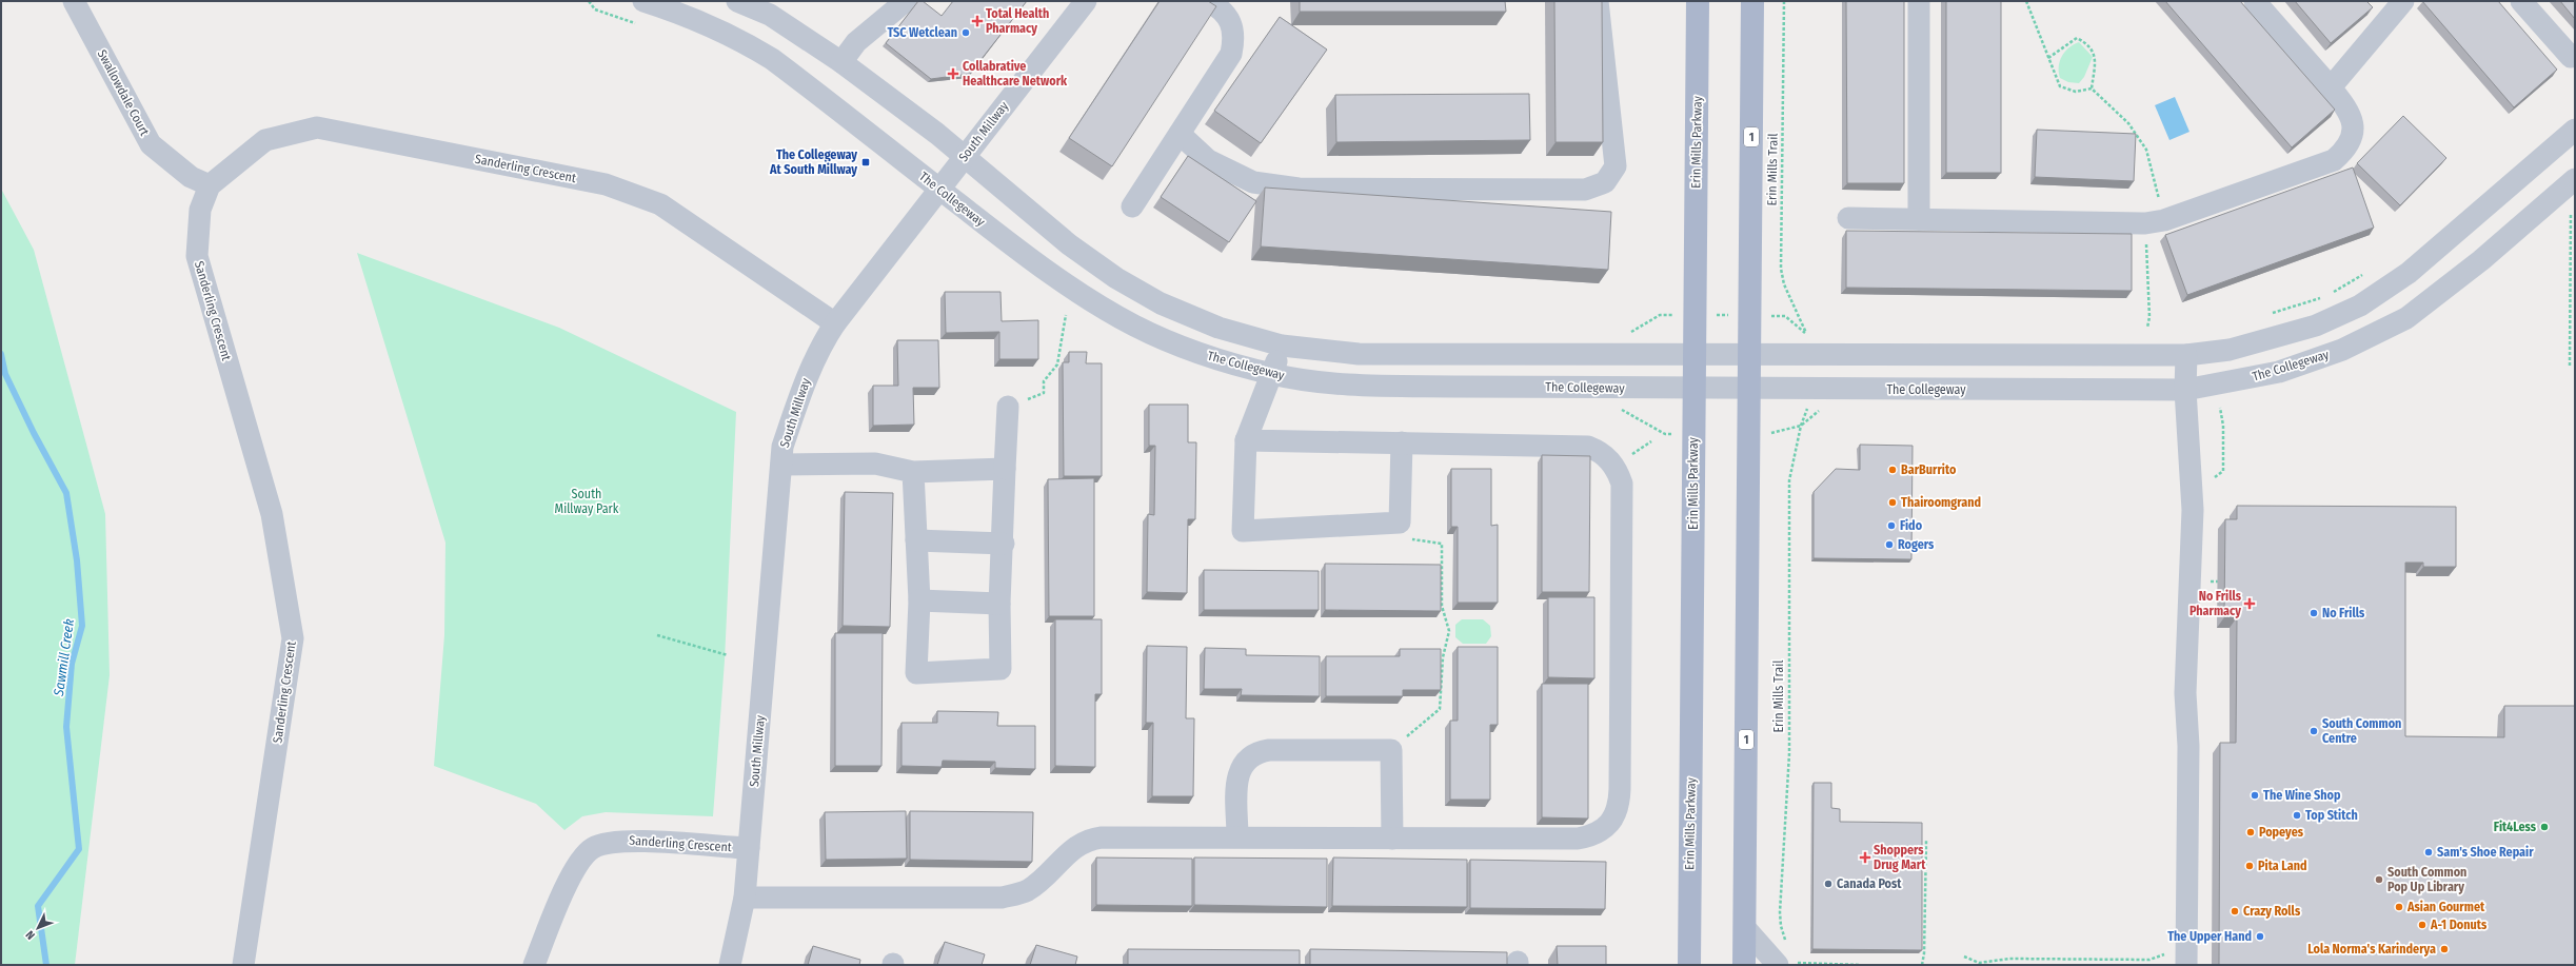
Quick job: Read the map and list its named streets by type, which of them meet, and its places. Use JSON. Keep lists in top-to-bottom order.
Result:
{
  "streets": {
    "main road": ["1", "Erin Mills Parkway"],
    "street": [
      "Swallowdale Court",
      "South Millway",
      "Sanderling Crescent",
      "The Collegeway"
    ],
    "path": ["Erin Mills Trail"]
  },
  "crossings": [
    ["Swallowdale Court", "Sanderling Crescent"],
    ["South Millway", "Sanderling Crescent"],
    ["South Millway", "The Collegeway"],
    ["1", "The Collegeway"],
    ["Erin Mills Parkway", "The Collegeway"]
  ],
  "water": ["Sawmill Creek"],
  "parks": ["South Millway Park"],
  "places": {
    "health": [
      "Total Health Pharmacy",
      "Collabrative Healthcare Network",
      "No Frills Pharmacy",
      "Shoppers Drug Mart"
    ],
    "other": [
      "TSC Wetclean",
      "BarBurrito",
      "Thairoomgrand",
      "Fido",
      "Rogers",
      "No Frills",
      "South Common Centre",
      "The Wine Shop",
      "Top Stitch",
      "Fit4Less",
      "Popeyes",
      "Sam's Shoe Repair",
      "Pita Land",
      "South Common Pop Up Library",
      "Canada Post",
      "Asian Gourmet",
      "Crazy Rolls",
      "A-1 Donuts",
      "The Upper Hand",
      "Lola Norma's Karinderya"
    ],
    "transit": ["The Collegeway At South Millway"]
  },
  "north": "bottom left"
}
